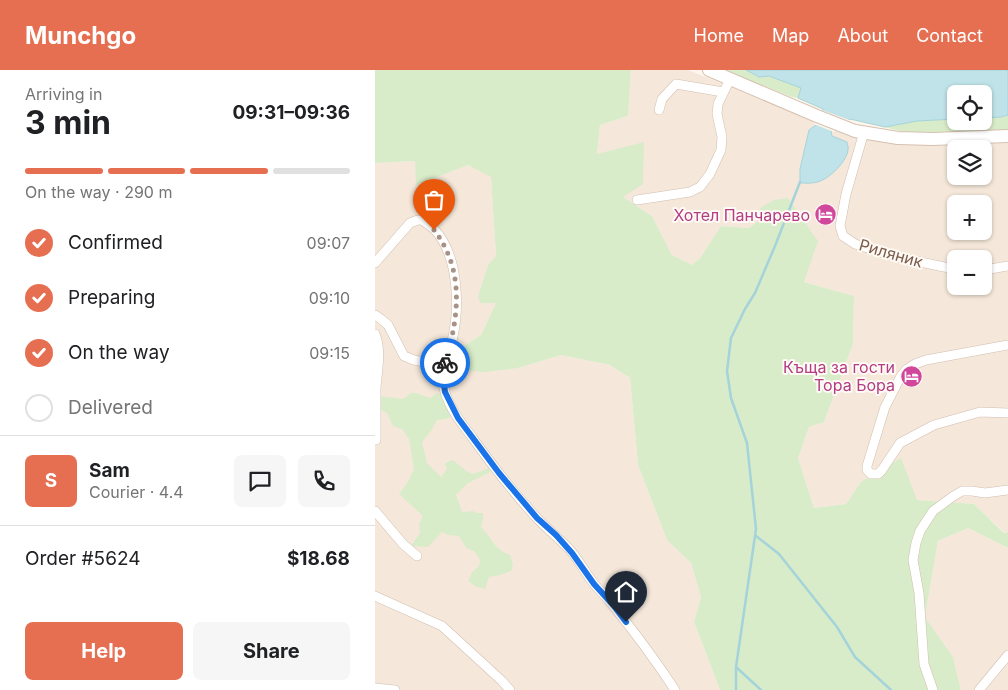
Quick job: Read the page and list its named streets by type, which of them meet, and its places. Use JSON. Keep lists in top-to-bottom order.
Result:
{
  "streets": {
    "street": ["Риляник"]
  },
  "places": {
    "hotel": ["Хотел Панчарево", "Къща за гости Тора Бора"]
  },
  "page": {
    "header": "Munchgo",
    "nav": [
      "Home",
      "Map",
      "About",
      "Contact"
    ],
    "heading": ["3 min", "Arriving in", "09:31–09:36"],
    "panel": [
      "Sam",
      "Courier · 4.4",
      "Order #5624",
      "$18.68"
    ],
    "map_buttons": ["+", "−"],
    "bar": "On the way · 290 m",
    "list": [
      ["Confirmed", "09:07"],
      ["Preparing", "09:10"],
      ["On the way", "09:15"],
      "Delivered"
    ],
    "round": "S",
    "buttons": ["Help", "Share"]
  }
}
